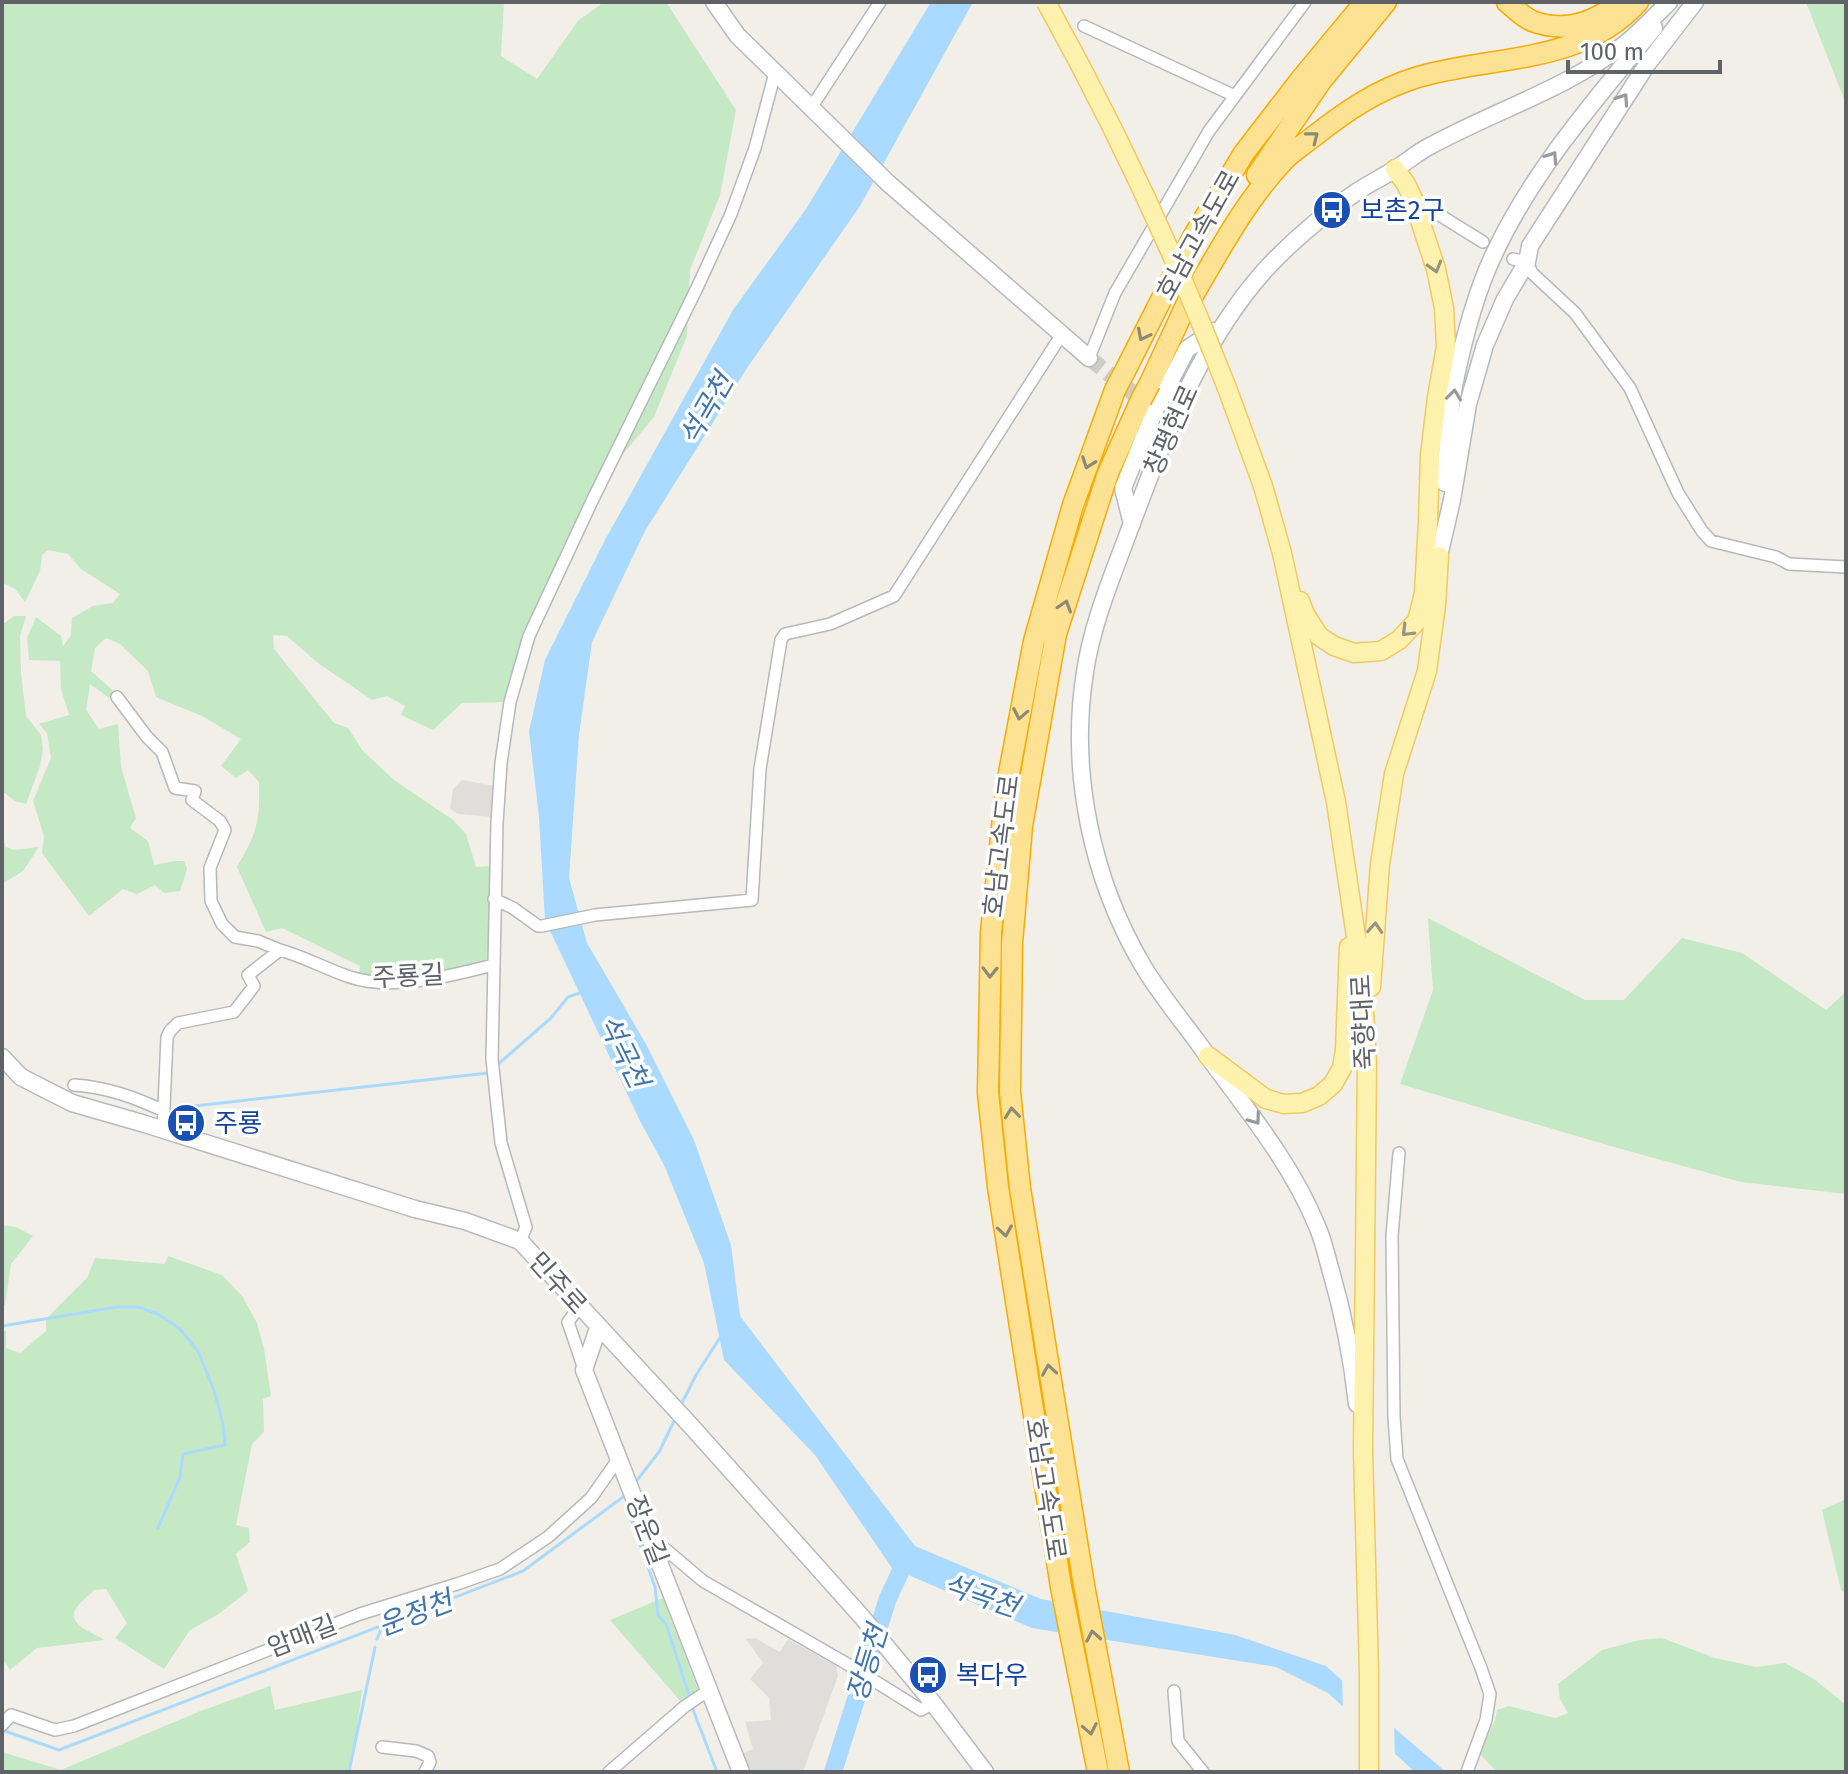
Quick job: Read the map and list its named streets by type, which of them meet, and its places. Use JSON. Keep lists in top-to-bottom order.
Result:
{
  "streets": {
    "highway": ["호남고속도로"],
    "main road": [
      "창평현로",
      "죽향대로",
      "민주로",
      "장운길"
    ],
    "street": ["주룡길", "암매길"]
  },
  "crossings": [
    ["창평현로", "죽향대로"],
    ["민주로", "장운길"],
    ["장운길", "암매길"]
  ],
  "water": ["석곡천", "운정천", "장등천"],
  "places": {
    "bus stop": ["보촌2구", "주룡", "복다우"]
  },
  "scale_bar": "100 m"
}
